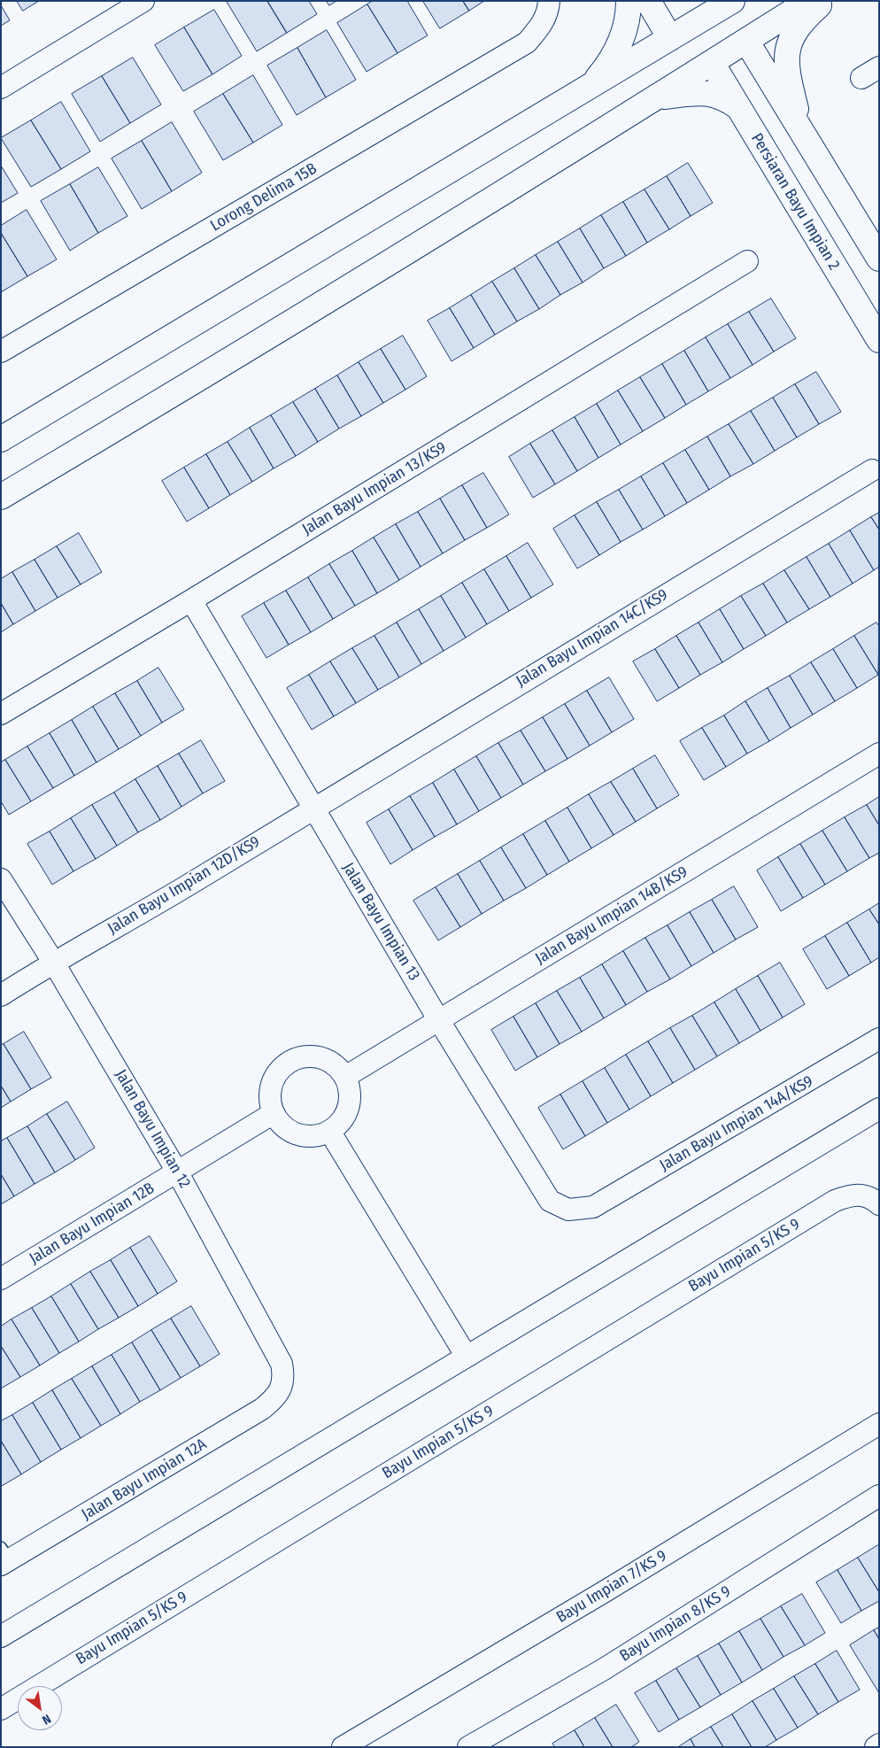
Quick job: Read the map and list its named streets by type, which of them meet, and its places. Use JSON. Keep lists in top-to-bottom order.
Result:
{
  "streets": {
    "street": [
      "Lorong Delima 15B",
      "Persiaran Bayu Impian 2",
      "Jalan Bayu Impian 13/KS9",
      "Jalan Bayu Impian 14C/KS9",
      "Jalan Bayu Impian 12D/KS9",
      "Jalan Bayu Impian 14B/KS9",
      "Jalan Bayu Impian 13",
      "Jalan Bayu Impian 14A/KS9",
      "Jalan Bayu Impian 12",
      "Jalan Bayu Impian 12B",
      "Bayu Impian 5/KS 9",
      "Jalan Bayu Impian 12A",
      "Bayu Impian 7/KS 9",
      "Bayu Impian 8/KS 9"
    ]
  },
  "crossings": [
    ["Jalan Bayu Impian 13/KS9", "Jalan Bayu Impian 13"],
    ["Jalan Bayu Impian 14C/KS9", "Jalan Bayu Impian 12D/KS9"],
    ["Jalan Bayu Impian 14C/KS9", "Jalan Bayu Impian 13"],
    ["Jalan Bayu Impian 12D/KS9", "Jalan Bayu Impian 13"],
    ["Jalan Bayu Impian 12D/KS9", "Jalan Bayu Impian 12"],
    ["Jalan Bayu Impian 14B/KS9", "Jalan Bayu Impian 13"],
    ["Jalan Bayu Impian 14B/KS9", "Jalan Bayu Impian 12B"],
    ["Jalan Bayu Impian 13", "Jalan Bayu Impian 14A/KS9"],
    ["Jalan Bayu Impian 12", "Jalan Bayu Impian 12B"],
    ["Jalan Bayu Impian 12", "Jalan Bayu Impian 12A"]
  ],
  "north": "bottom right"
}
